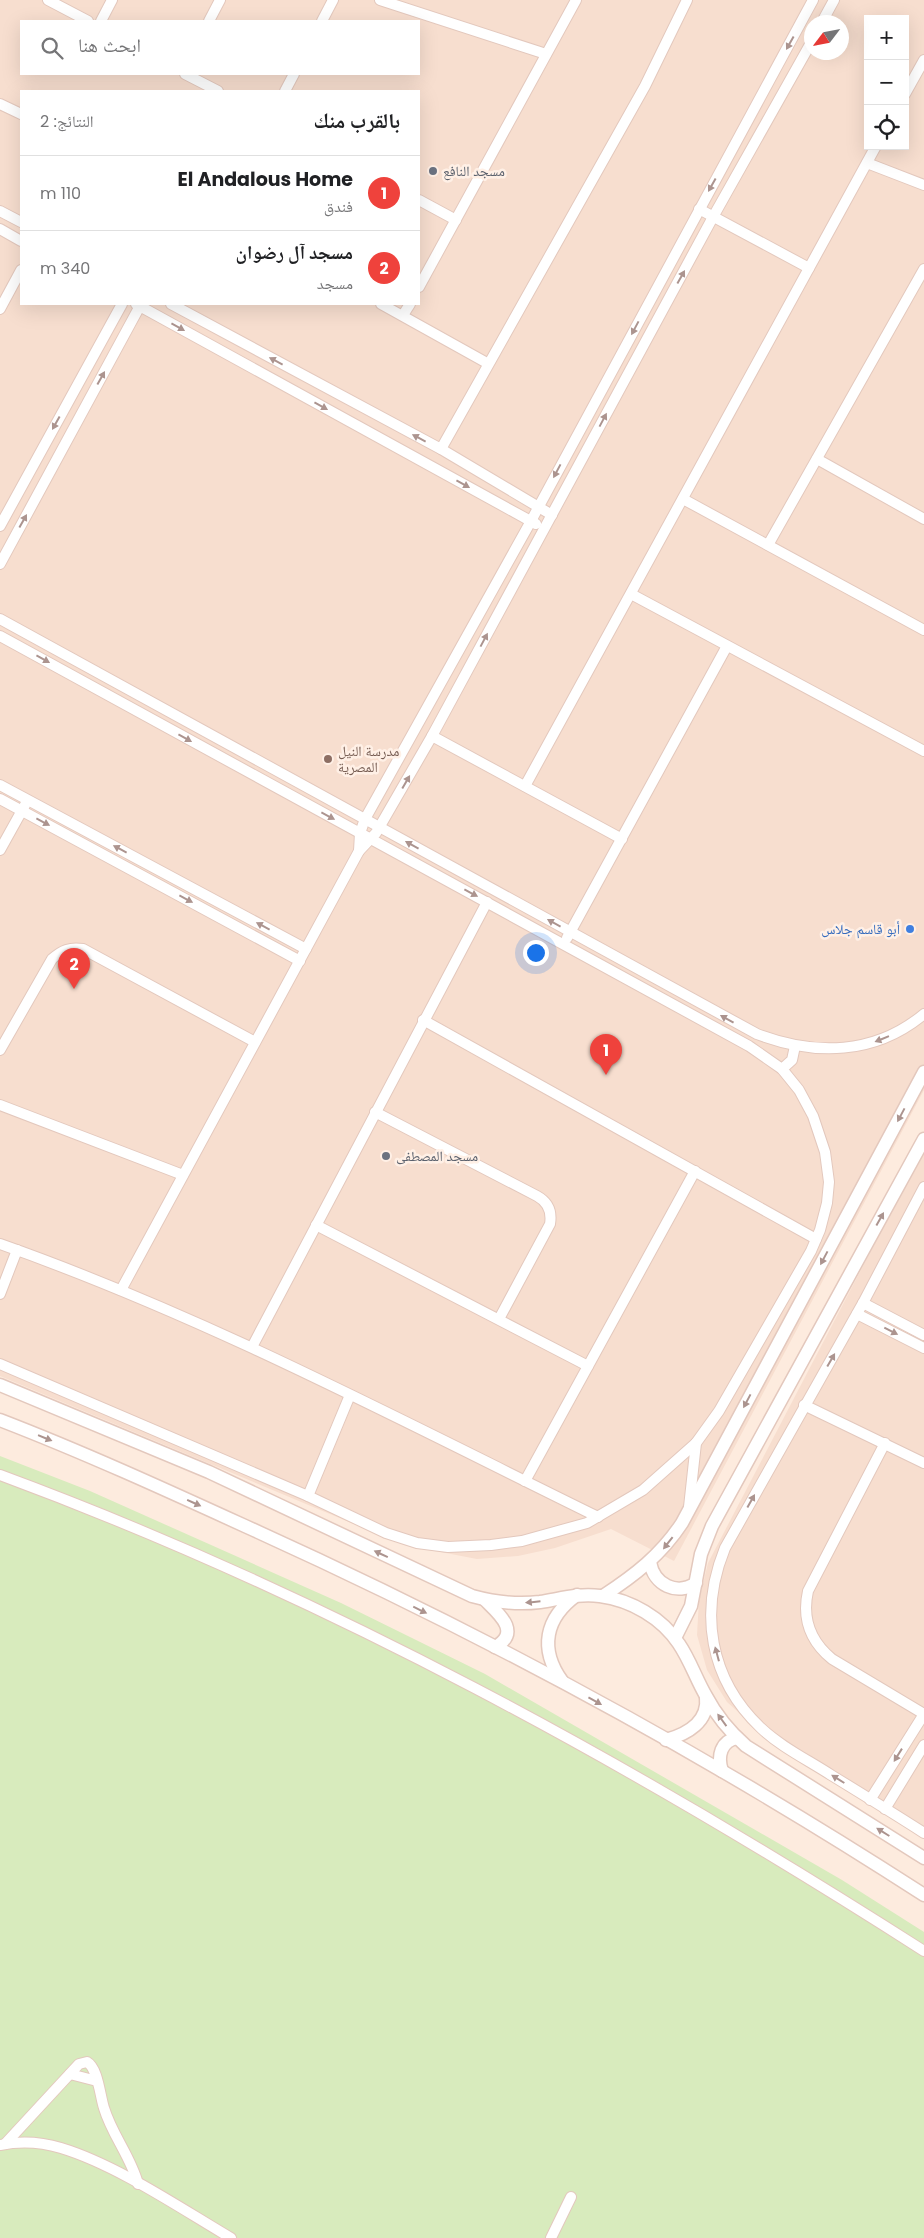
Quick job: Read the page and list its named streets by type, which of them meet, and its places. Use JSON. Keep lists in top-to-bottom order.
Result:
{
  "places": [
    "مسجد النافع",
    "مدرسة النيل المصرية",
    "أبو قاسم جلاس",
    "مسجد المصطفى"
  ],
  "north": "bottom left",
  "page": {
    "map_buttons": ["+", "−"],
    "search": "ابحث هنا",
    "heading": ["بالقرب منك", "النتائج: 2"],
    "list": [
      {
        "mark": "1",
        "name": "El Andalous Home",
        "note": "فندق",
        "value": "110 m"
      },
      {
        "mark": "2",
        "name": "مسجد آل رضوان",
        "note": "مسجد",
        "value": "340 m"
      }
    ],
    "pins": ["2", "1"]
  }
}
